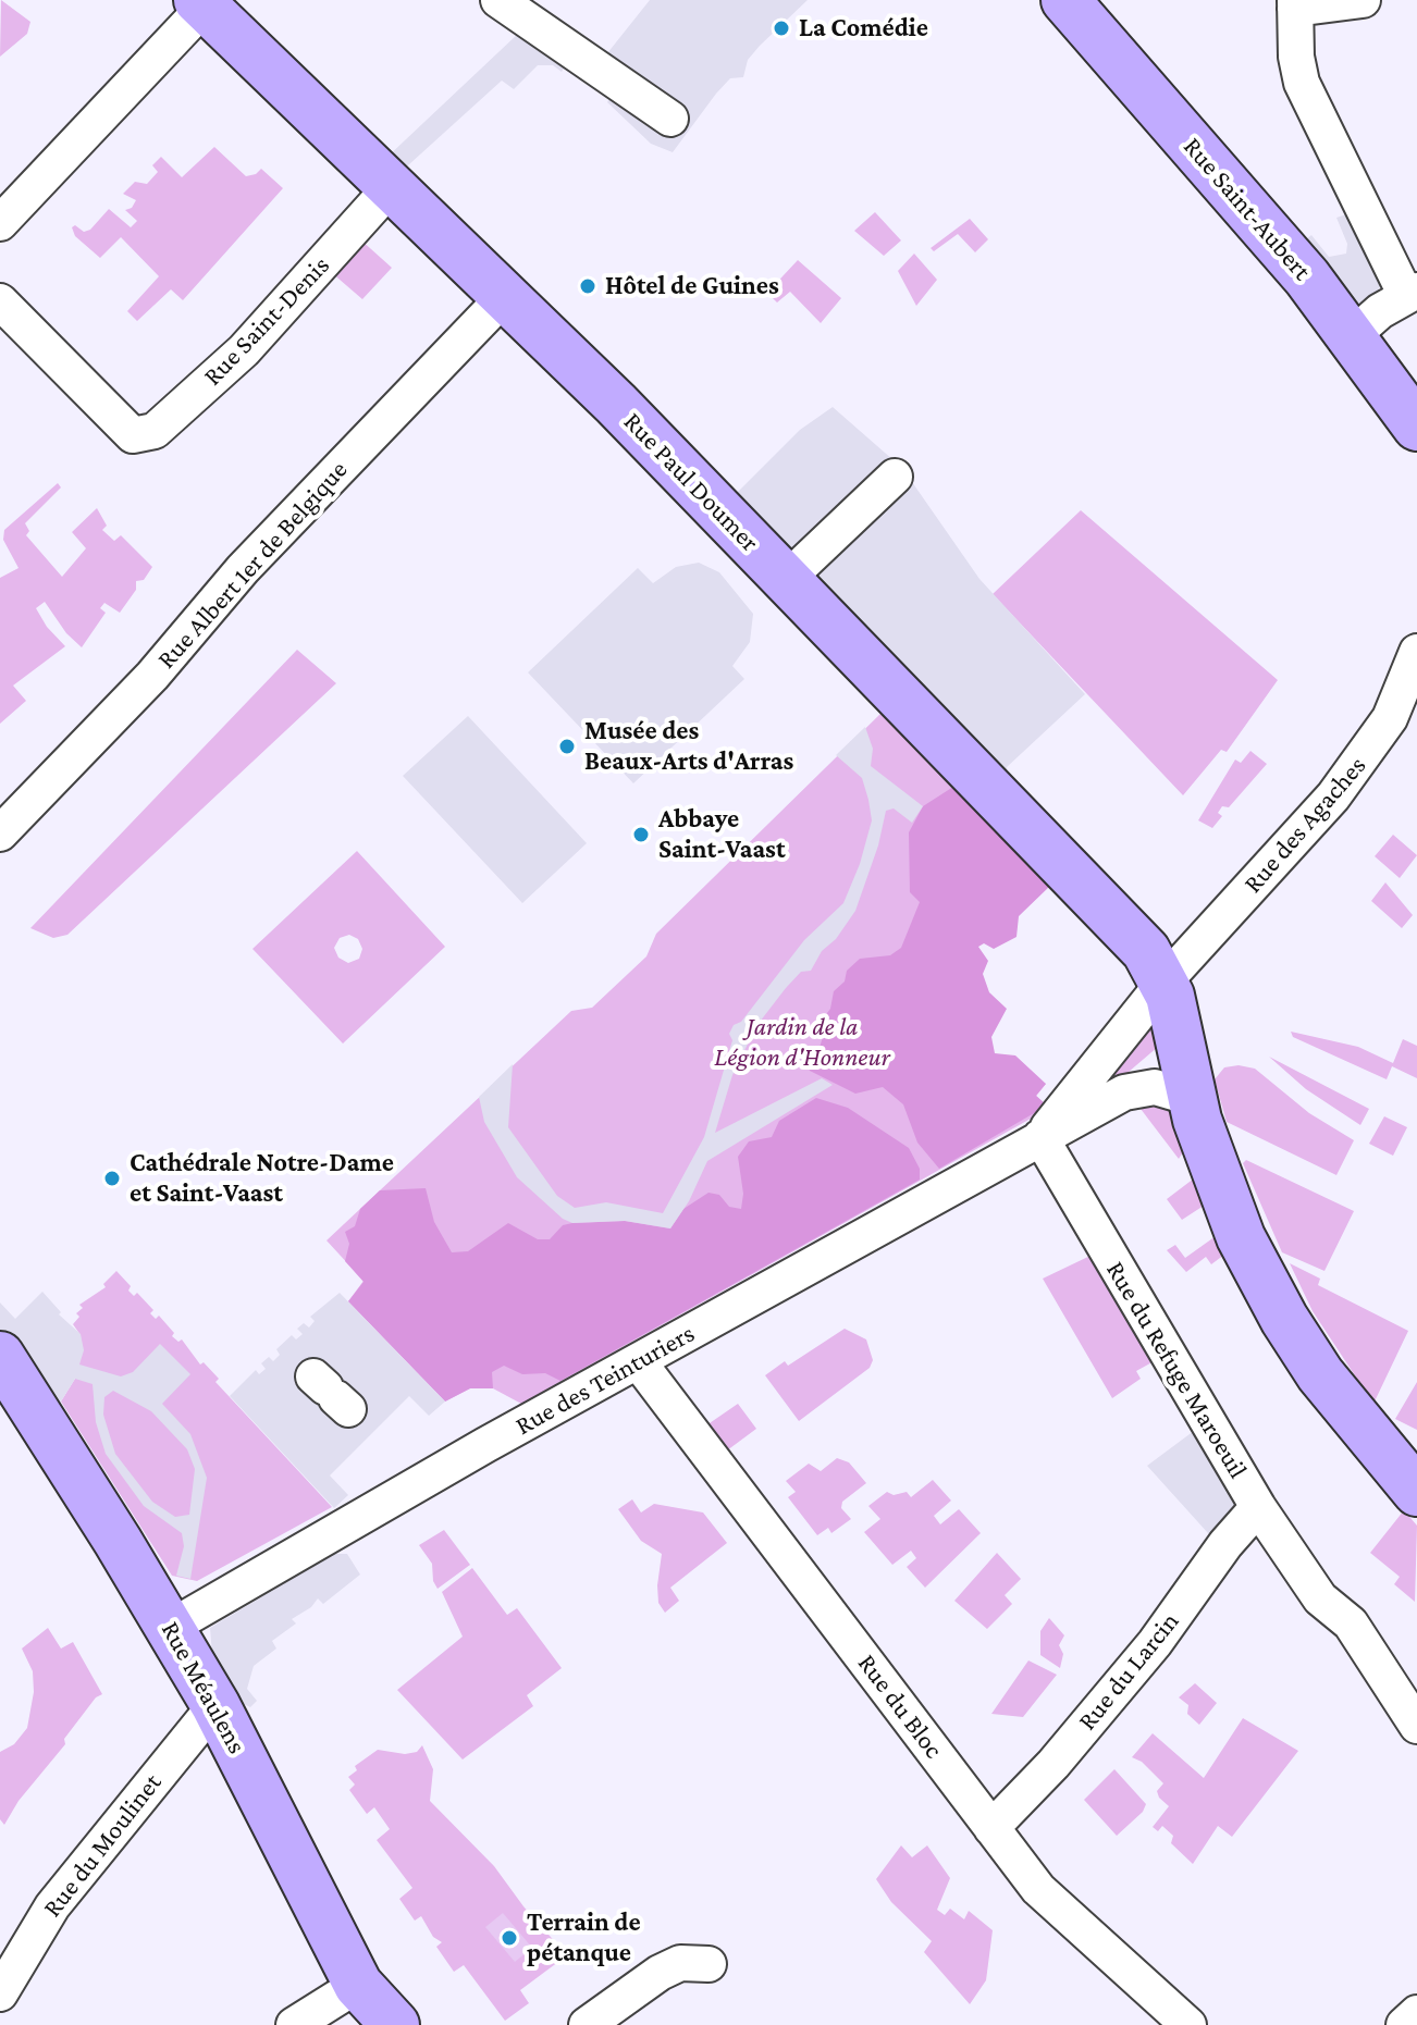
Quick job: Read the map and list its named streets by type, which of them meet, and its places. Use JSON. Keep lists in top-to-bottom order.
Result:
{
  "streets": {
    "street": [
      "Rue Saint-Aubert",
      "Rue Saint-Denis",
      "Rue Paul Doumer",
      "Rue Albert 1er de Belgique",
      "Rue des Agaches",
      "Rue du Refuge Maroeuil",
      "Rue des Teinturiers",
      "Rue du Larcin",
      "Rue Méaulens",
      "Rue du Bloc",
      "Rue du Moulinet"
    ]
  },
  "crossings": [
    ["Rue Saint-Denis", "Rue Paul Doumer"],
    ["Rue Paul Doumer", "Rue Albert 1er de Belgique"],
    ["Rue Paul Doumer", "Rue des Agaches"],
    ["Rue des Agaches", "Rue du Refuge Maroeuil"],
    ["Rue des Agaches", "Rue des Teinturiers"],
    ["Rue du Refuge Maroeuil", "Rue des Teinturiers"],
    ["Rue du Refuge Maroeuil", "Rue du Larcin"],
    ["Rue des Teinturiers", "Rue Méaulens"],
    ["Rue des Teinturiers", "Rue du Bloc"],
    ["Rue du Larcin", "Rue du Bloc"],
    ["Rue Méaulens", "Rue du Moulinet"]
  ],
  "parks": ["Jardin de la Légion d'Honneur"],
  "places": [
    "La Comédie",
    "Hôtel de Guines",
    "Musée des Beaux-Arts d'Arras",
    "Abbaye Saint-Vaast",
    "Cathédrale Notre-Dame et Saint-Vaast",
    "Terrain de pétanque"
  ]
}
